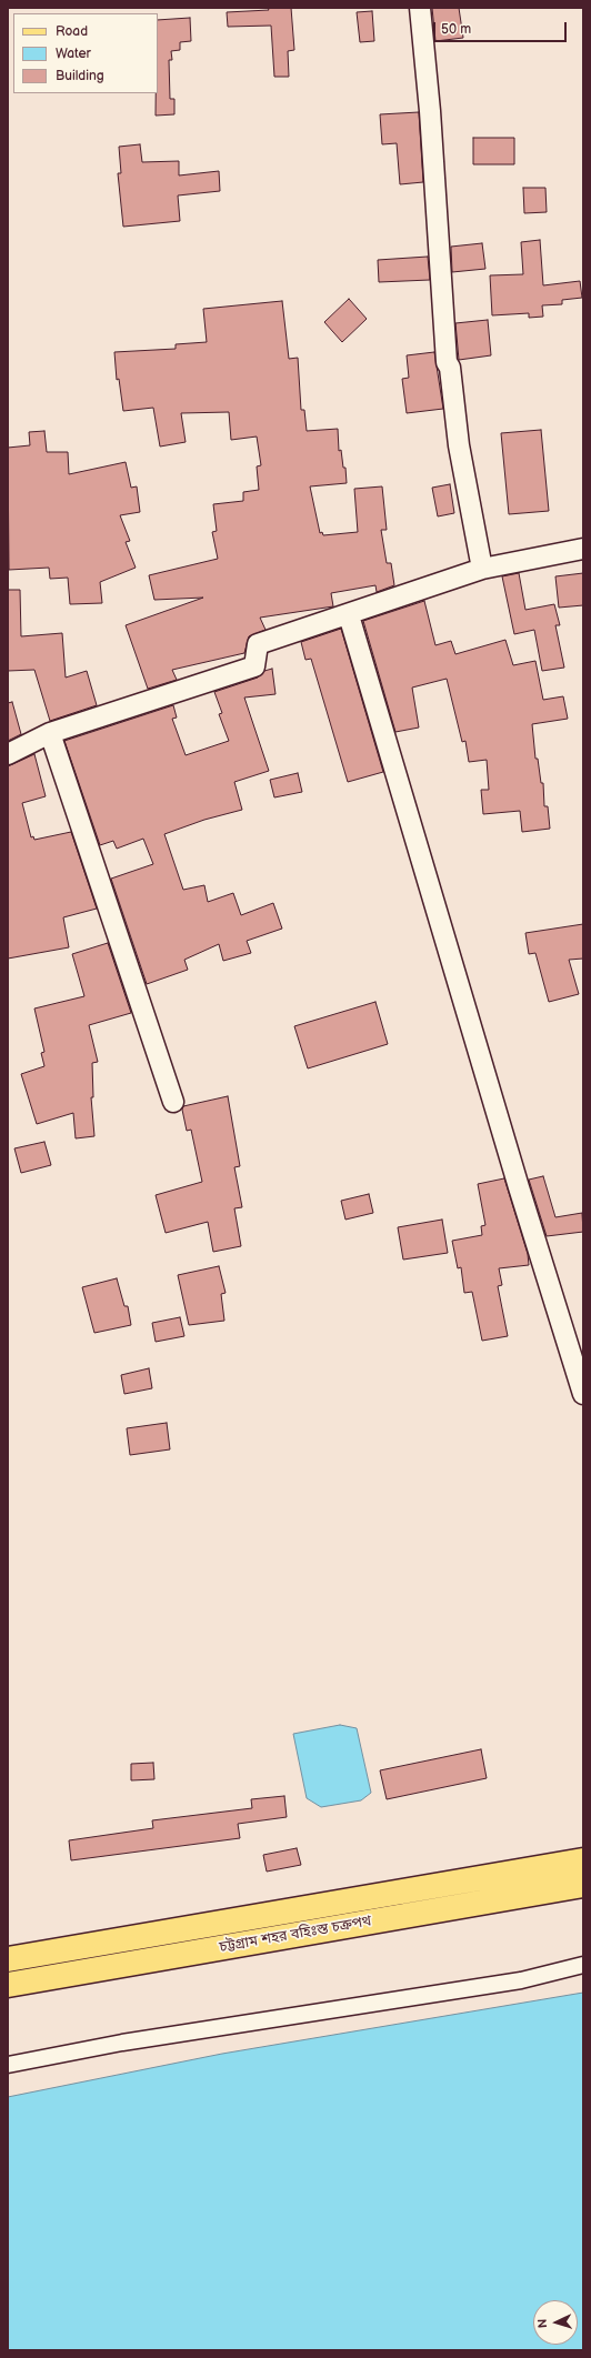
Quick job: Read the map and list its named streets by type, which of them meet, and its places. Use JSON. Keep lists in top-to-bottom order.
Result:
{
  "streets": {
    "main road": ["চট্টগ্রাম শহর বহিঃস্ত চক্রপথ"]
  },
  "legend": ["Road", "Water", "Building"],
  "scale_bar": "50 m",
  "north": "left"
}
